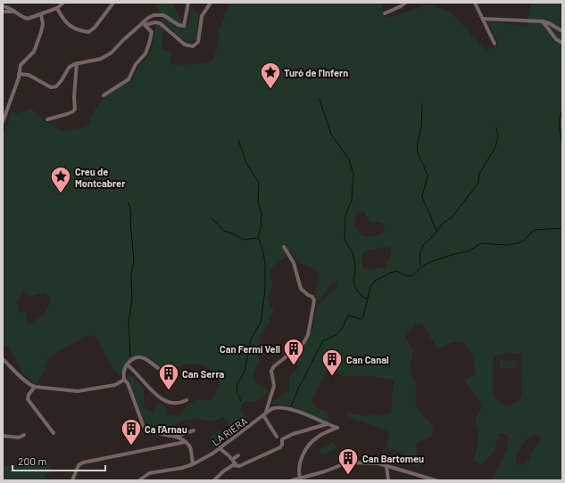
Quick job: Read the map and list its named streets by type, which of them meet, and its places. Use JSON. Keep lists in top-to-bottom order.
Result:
{
  "streets": {
    "street": ["LA RIERA"]
  },
  "places": {
    "place": ["Turó de l'Infern", "Creu de Montcabrer"],
    "building": [
      "Can Fermí Vell",
      "Can Canal",
      "Can Serra",
      "Ca l'Arnau",
      "Can Bartomeu"
    ]
  },
  "scale_bar": "200 m"
}
